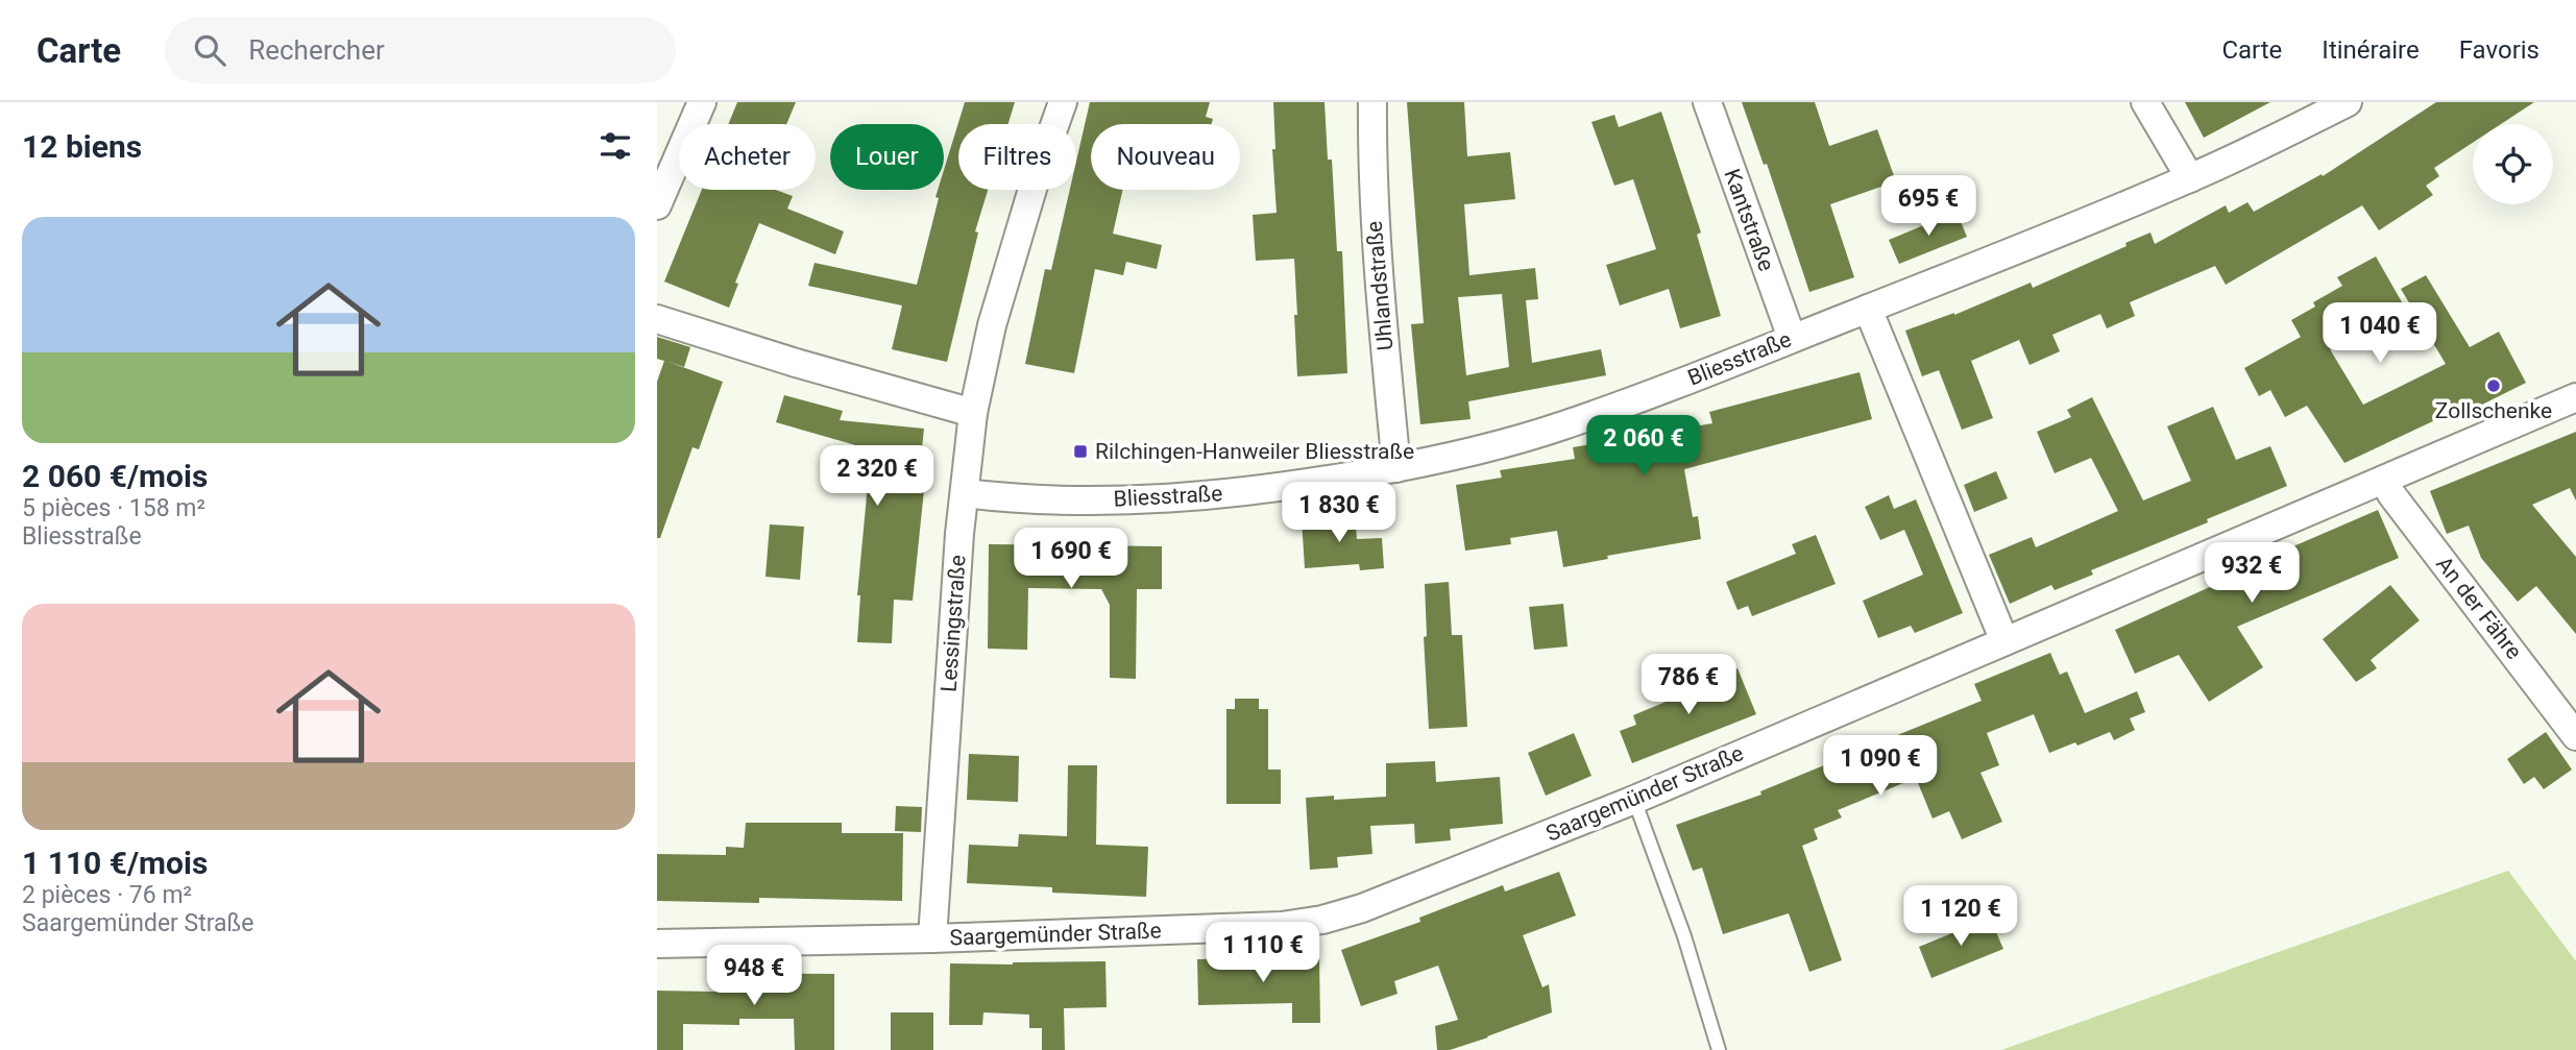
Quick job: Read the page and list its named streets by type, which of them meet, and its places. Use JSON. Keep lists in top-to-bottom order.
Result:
{
  "streets": {
    "street": [
      "Kantstraße",
      "Uhlandstraße",
      "Bliesstraße",
      "An der Fähre",
      "Lessingstraße",
      "Saargemünder Straße"
    ]
  },
  "crossings": [
    ["Kantstraße", "Bliesstraße"],
    ["Uhlandstraße", "Bliesstraße"],
    ["Bliesstraße", "Lessingstraße"],
    ["An der Fähre", "Saargemünder Straße"],
    ["Lessingstraße", "Saargemünder Straße"]
  ],
  "places": {
    "other": ["Zollschenke"],
    "transit": ["Rilchingen-Hanweiler Bliesstraße"]
  },
  "page": {
    "header": "Carte",
    "search": "Rechercher",
    "nav": ["Carte", "Itinéraire", "Favoris"],
    "heading": "12 biens",
    "chip": [
      "Acheter",
      "Louer",
      "Filtres",
      "Nouveau"
    ],
    "price": [
      "695 €",
      "1 040 €",
      "2 060 €",
      "2 320 €",
      "1 830 €",
      "1 690 €",
      "932 €",
      "786 €",
      "1 090 €",
      "1 120 €",
      "1 110 €",
      "948 €"
    ],
    "list": [
      {
        "name": "2 060 €/mois",
        "note": "5 pièces · 158 m² · Bliesstraße"
      },
      {
        "name": "1 110 €/mois",
        "note": "2 pièces · 76 m² · Saargemünder Straße"
      }
    ]
  }
}
